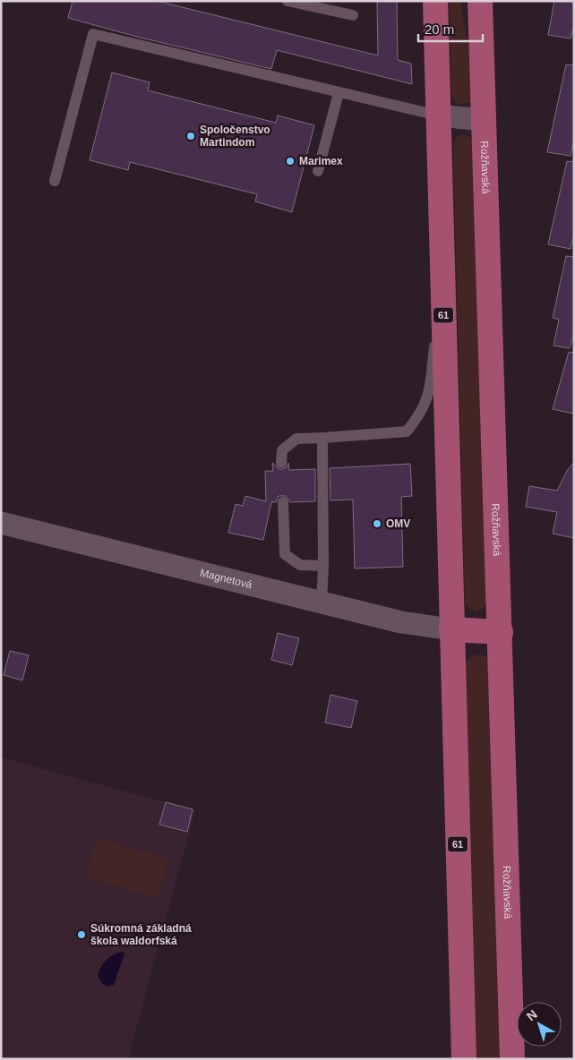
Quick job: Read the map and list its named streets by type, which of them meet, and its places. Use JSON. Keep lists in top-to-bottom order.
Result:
{
  "streets": {
    "main road": ["Rožňavská", "61"],
    "street": ["Magnetová"]
  },
  "crossings": [
    ["61", "Magnetová"]
  ],
  "places": [
    "Spoločenstvo Martindom",
    "Marimex",
    "OMV",
    "Súkromná základná škola waldorfská"
  ],
  "scale_bar": "20 m",
  "north": "top left"
}
